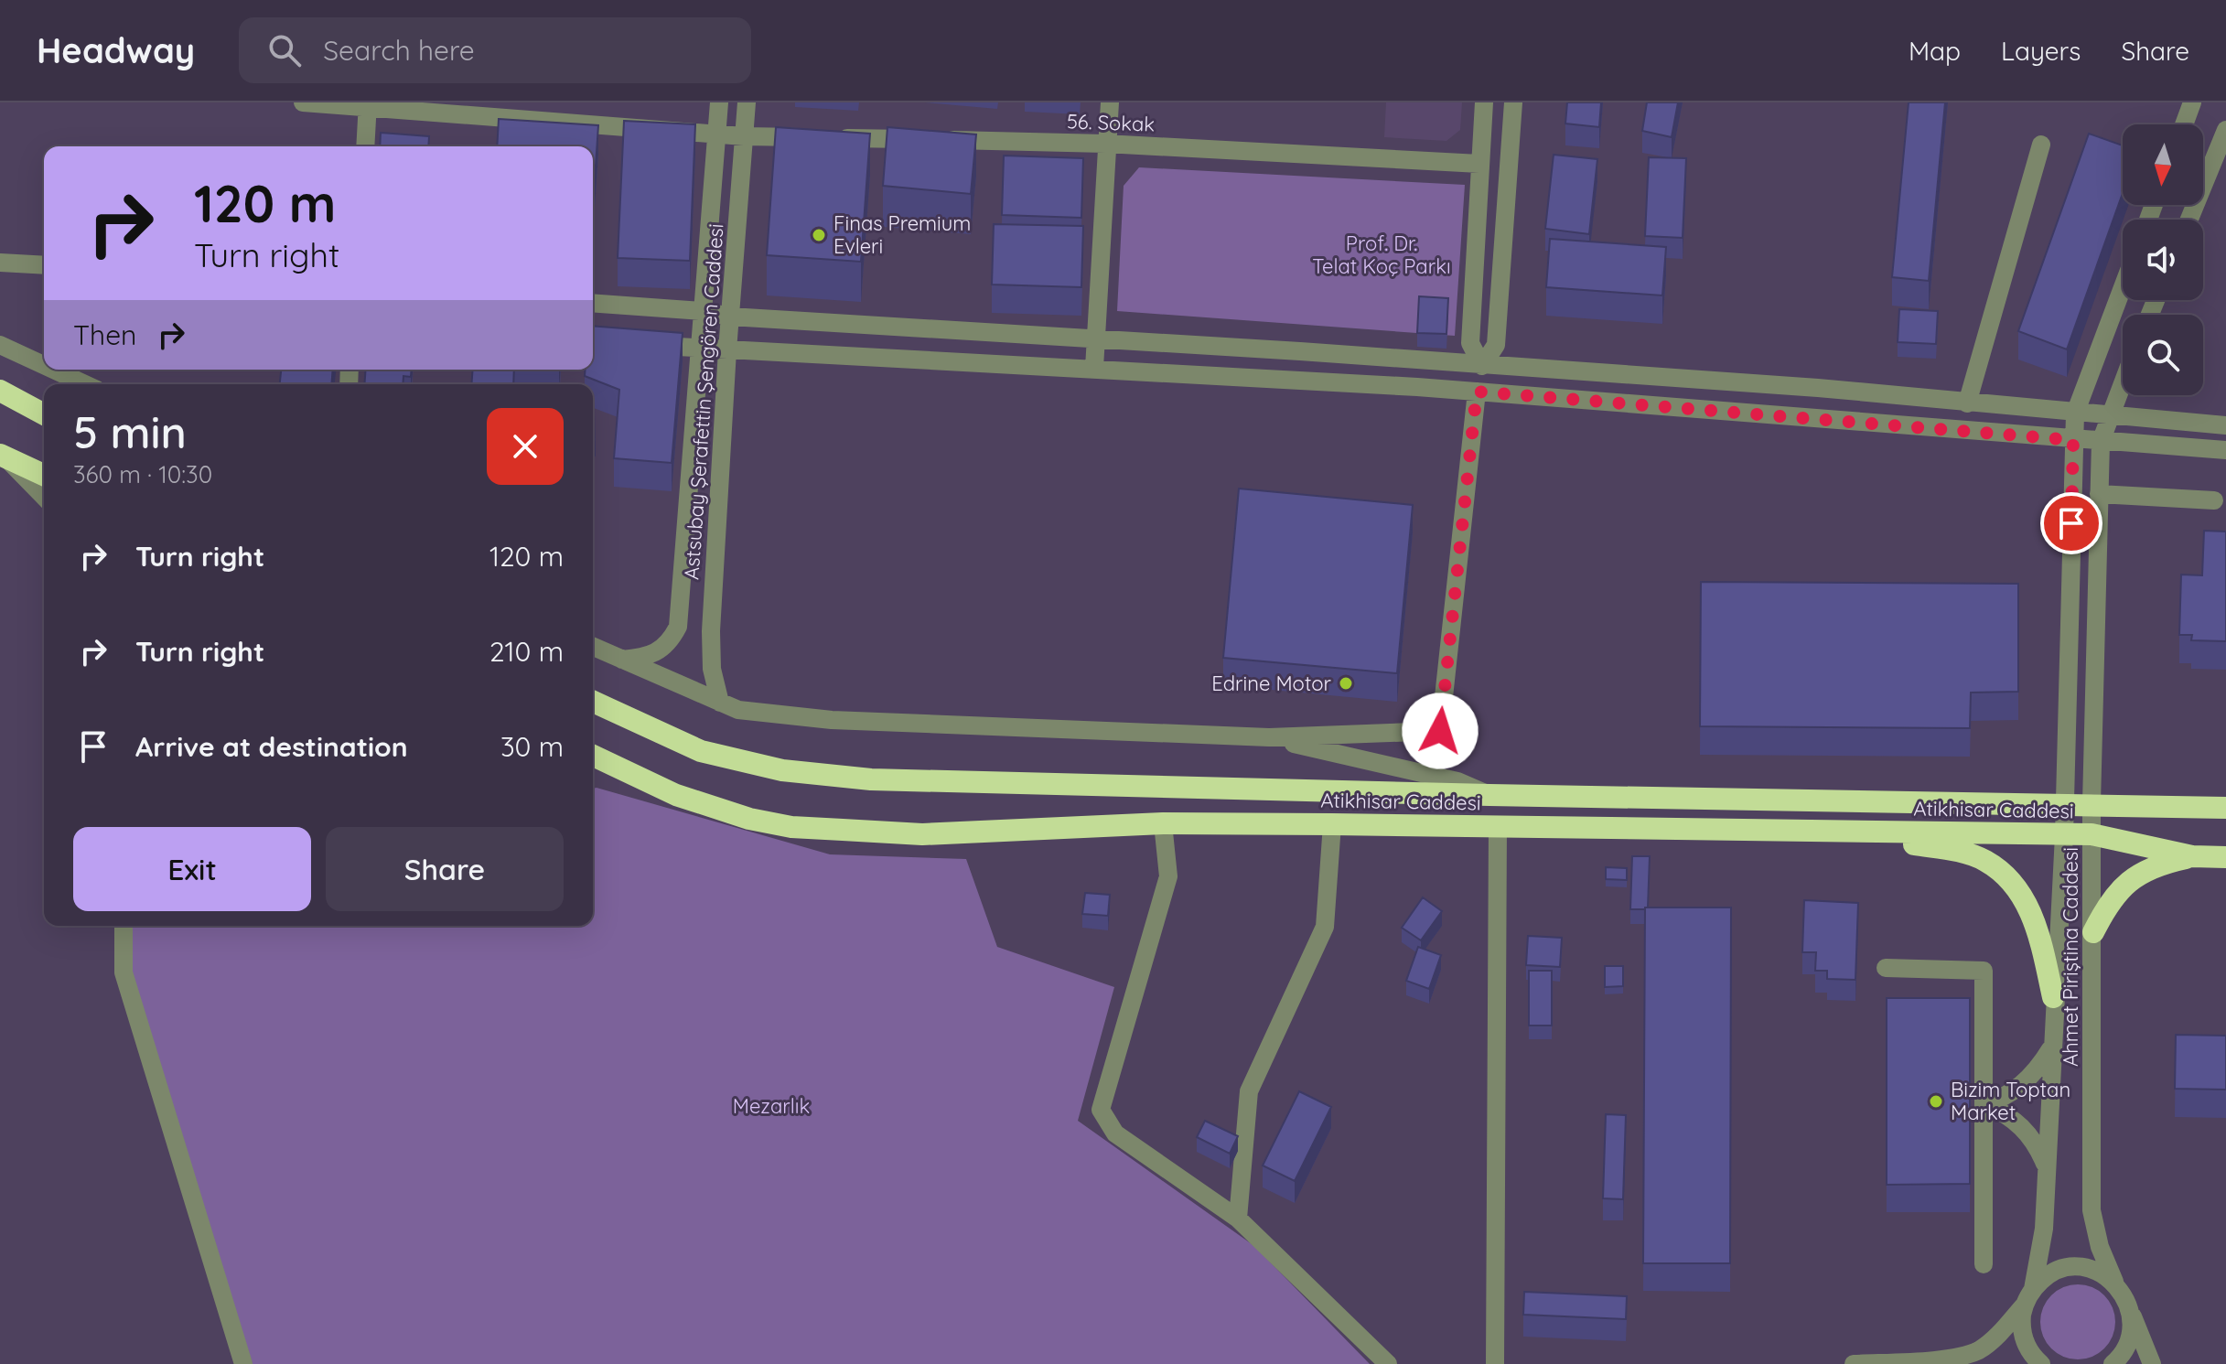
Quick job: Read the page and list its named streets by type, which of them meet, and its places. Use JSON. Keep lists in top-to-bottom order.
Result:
{
  "streets": {
    "highway": ["Atikhisar Caddesi"],
    "street": ["56. Sokak", "Astsubay Şerafettin Şengören Caddesi", "Ahmet Piriştina Caddesi"]
  },
  "crossings": [
    ["56. Sokak", "Astsubay Şerafettin Şengören Caddesi"],
    ["Atikhisar Caddesi", "Ahmet Piriştina Caddesi"]
  ],
  "parks": ["Prof. Dr. Telat Koç Parkı", "Mezarlık"],
  "places": ["Finas Premium Evleri", "Edrine Motor", "Bizim Toptan Market"],
  "north": "bottom",
  "page": {
    "header": "Headway",
    "search": "Search here",
    "nav": ["Map", "Layers", "Share"],
    "turn": ["120 m", "Turn right"],
    "then": "Then",
    "heading": ["5 min", "360 m · 10:30"],
    "list": [
      {
        "name": "Turn right",
        "value": "120 m"
      },
      {
        "name": "Turn right",
        "value": "210 m"
      },
      {
        "name": "Arrive at destination",
        "value": "30 m"
      }
    ],
    "buttons": ["Exit", "Share"]
  }
}
